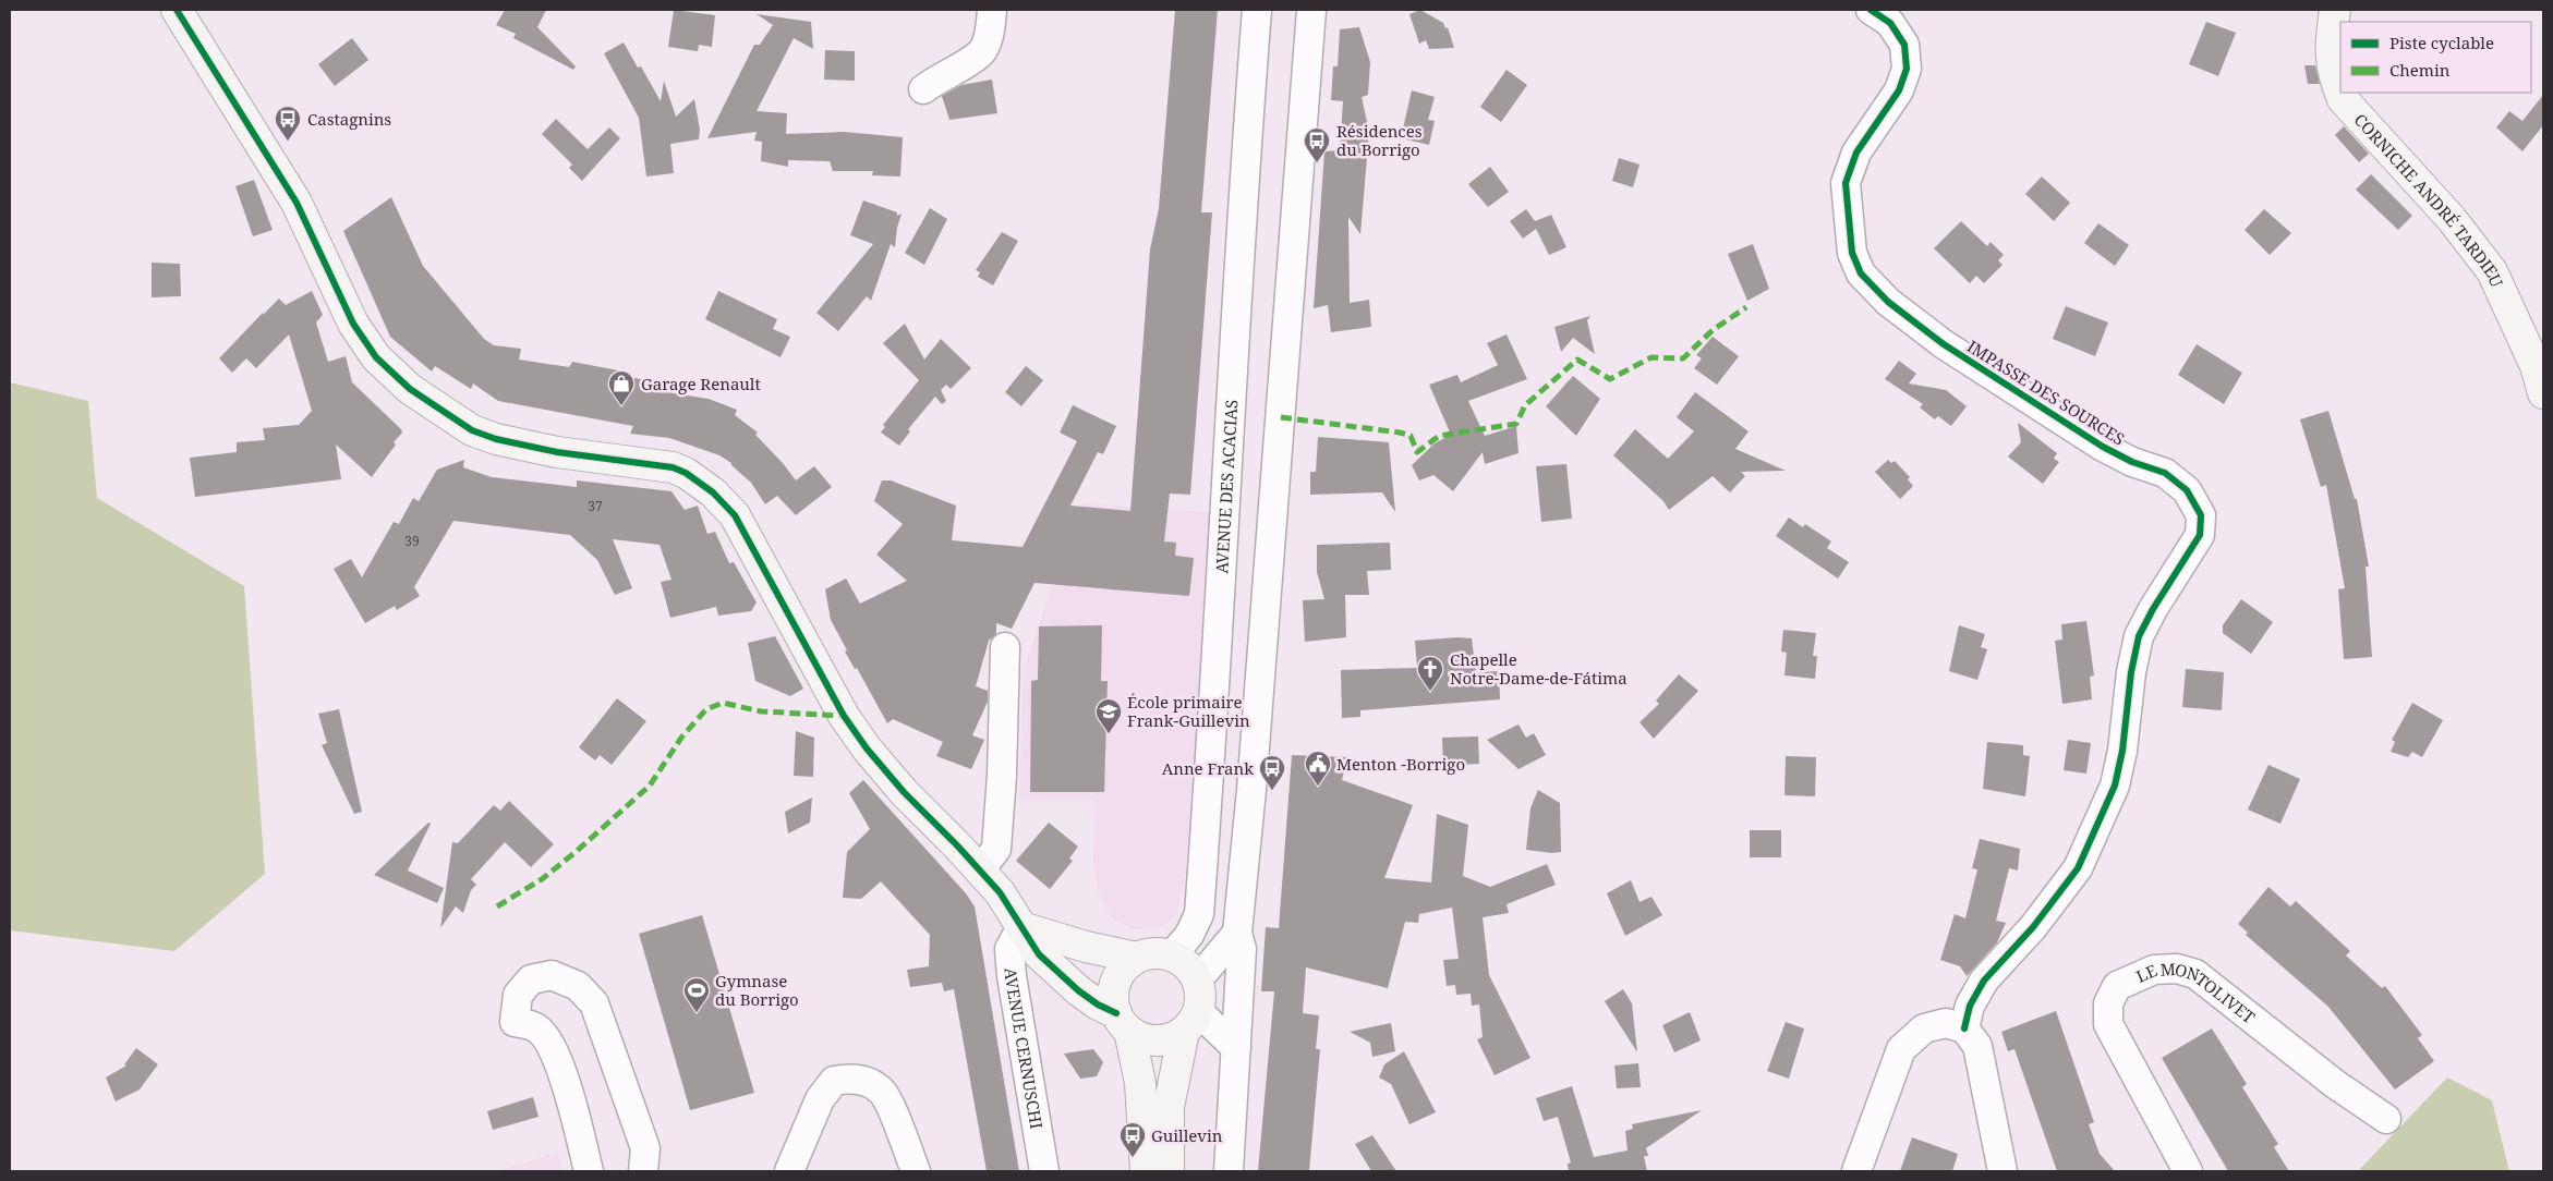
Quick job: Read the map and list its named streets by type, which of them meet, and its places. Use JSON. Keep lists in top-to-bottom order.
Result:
{
  "streets": {
    "street": [
      "CORNICHE ANDRÉ TARDIEU",
      "IMPASSE DES SOURCES",
      "AVENUE DES ACACIAS",
      "LE MONTOLIVET",
      "AVENUE CERNUSCHI"
    ]
  },
  "places": {
    "bus stop": [
      "Castagnins",
      "Résidences du Borrigo",
      "Anne Frank",
      "Guillevin"
    ],
    "shop": ["Garage Renault"],
    "church": ["Chapelle Notre-Dame-de-Fátima"],
    "school or university": ["École primaire Frank-Guillevin"],
    "public building": ["Menton -Borrigo"],
    "sports": ["Gymnase du Borrigo"]
  },
  "house_numbers": ["37", "39"],
  "legend": ["Piste cyclable", "Chemin"]
}
